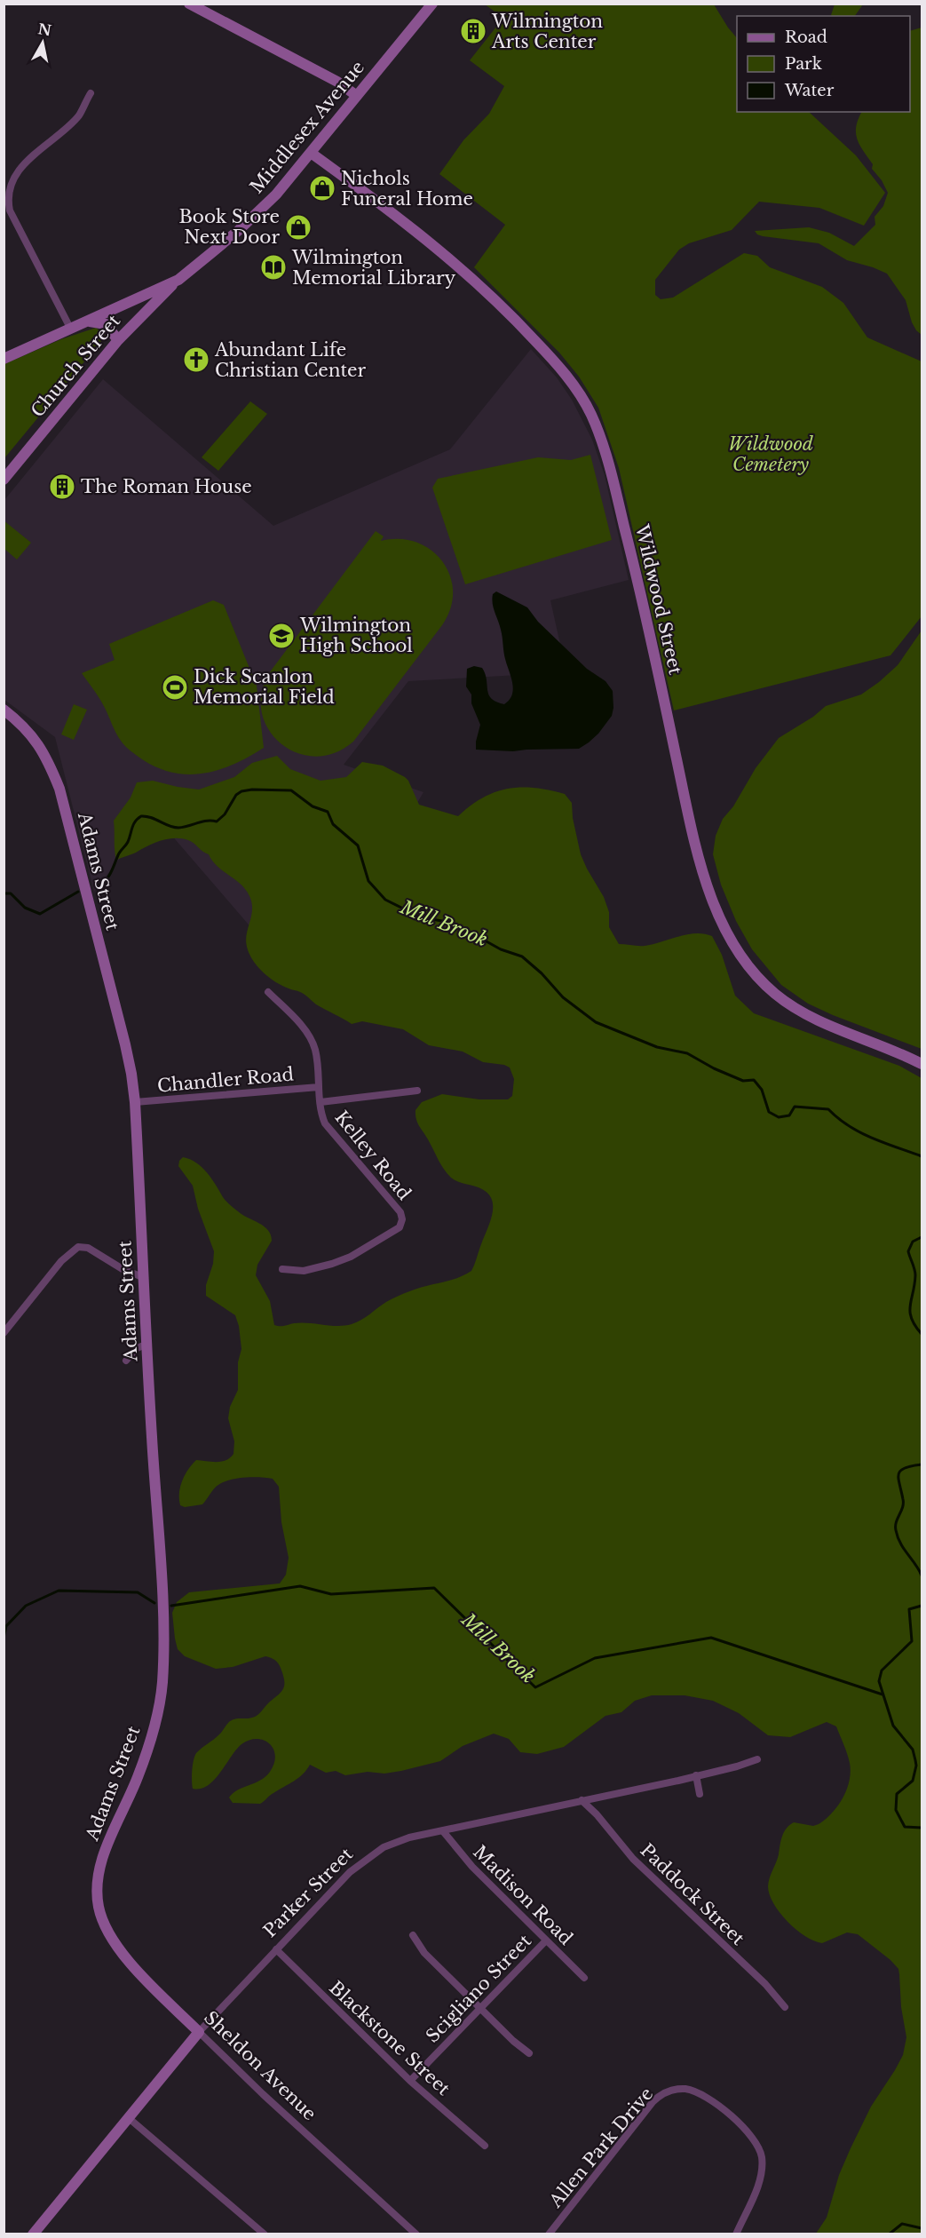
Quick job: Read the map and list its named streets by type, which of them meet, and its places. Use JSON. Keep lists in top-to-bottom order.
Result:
{
  "streets": {
    "street": [
      "Middlesex Avenue",
      "Church Street",
      "Wildwood Street",
      "Adams Street",
      "Chandler Road",
      "Kelley Road",
      "Parker Street",
      "Paddock Street",
      "Madison Road",
      "Scigliano Street",
      "Blackstone Street",
      "Sheldon Avenue",
      "Allen Park Drive"
    ]
  },
  "crossings": [
    ["Middlesex Avenue", "Church Street"],
    ["Middlesex Avenue", "Wildwood Street"],
    ["Adams Street", "Chandler Road"],
    ["Adams Street", "Sheldon Avenue"],
    ["Chandler Road", "Kelley Road"],
    ["Parker Street", "Paddock Street"],
    ["Parker Street", "Madison Road"],
    ["Parker Street", "Blackstone Street"],
    ["Parker Street", "Sheldon Avenue"],
    ["Madison Road", "Scigliano Street"],
    ["Scigliano Street", "Blackstone Street"]
  ],
  "water": ["Mill Brook"],
  "parks": ["Wildwood Cemetery"],
  "places": {
    "building": ["Wilmington Arts Center", "The Roman House"],
    "shop": ["Nichols Funeral Home", "Book Store Next Door"],
    "library": ["Wilmington Memorial Library"],
    "church": ["Abundant Life Christian Center"],
    "school or university": ["Wilmington High School"],
    "sports": ["Dick Scanlon Memorial Field"]
  },
  "legend": ["Road", "Park", "Water"],
  "north": "top"
}
